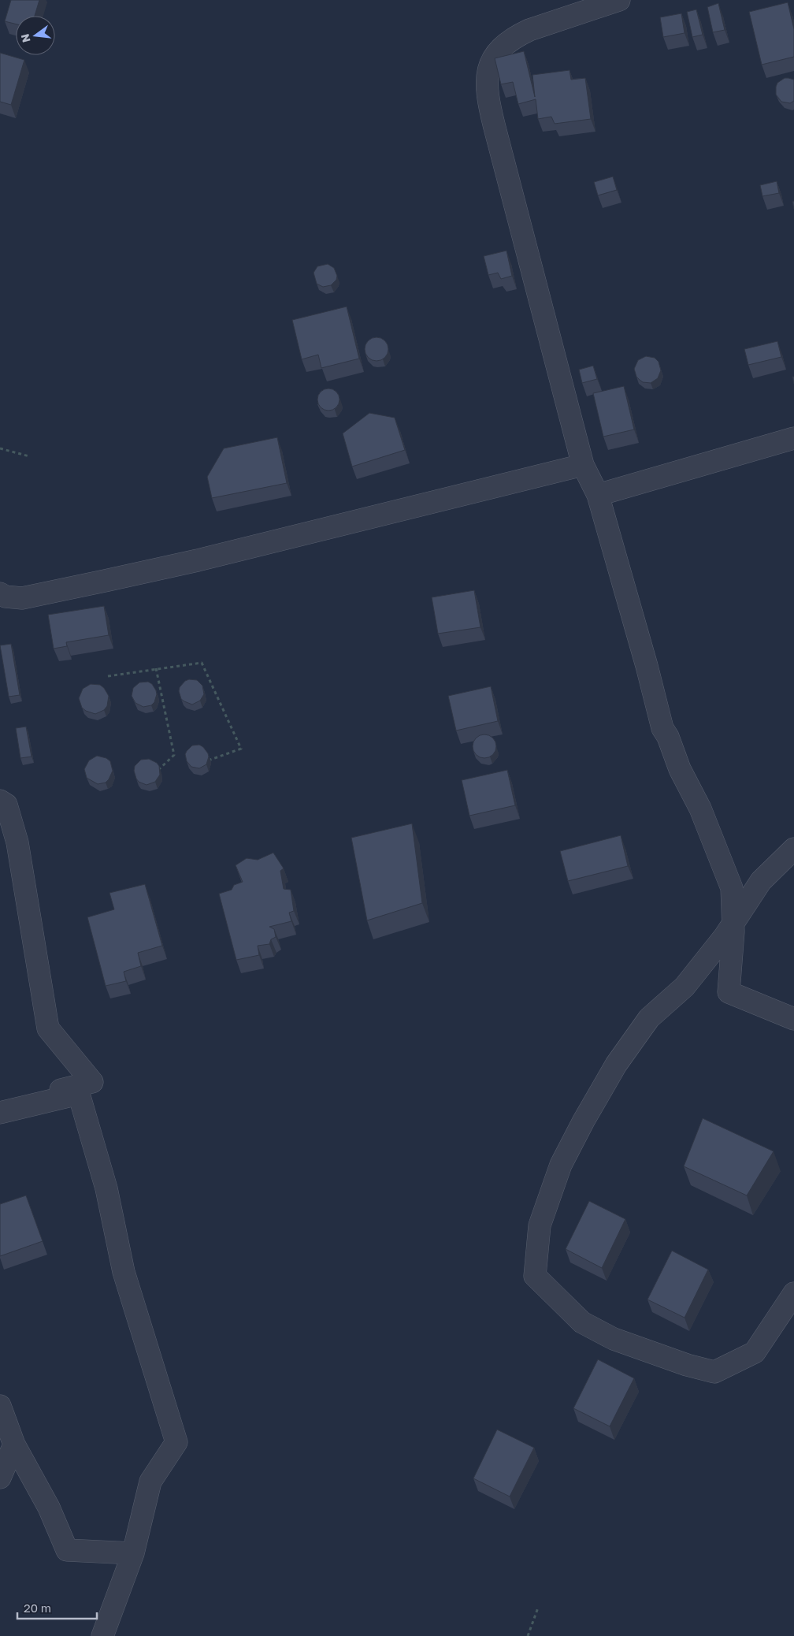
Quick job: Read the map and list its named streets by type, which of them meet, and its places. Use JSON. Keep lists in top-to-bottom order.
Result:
{
  "scale_bar": "20 m",
  "north": "left"
}
